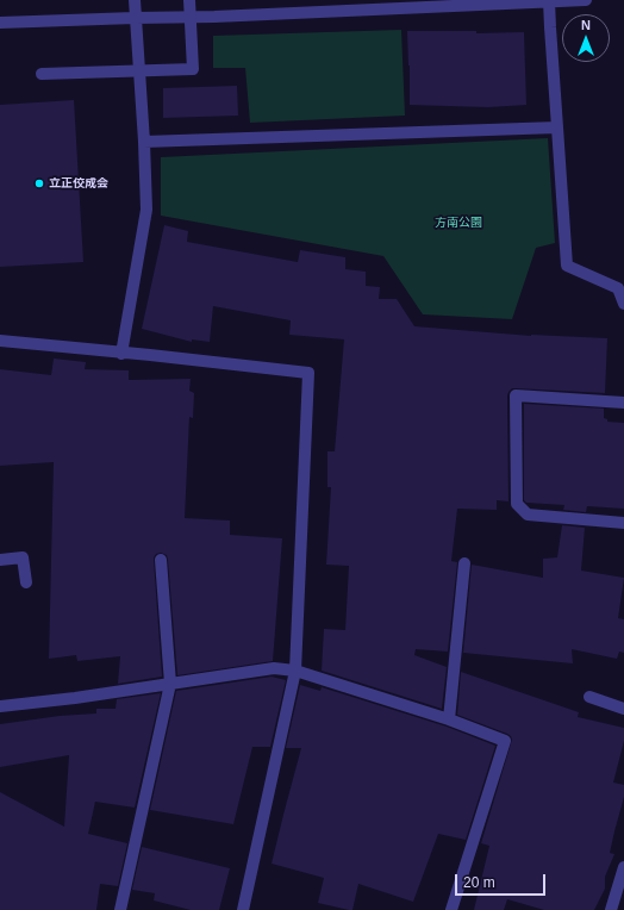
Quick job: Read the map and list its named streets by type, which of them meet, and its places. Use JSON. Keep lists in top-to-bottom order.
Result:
{
  "parks": ["方南公園"],
  "places": ["立正佼成会"],
  "scale_bar": "20 m",
  "north": "top"
}
